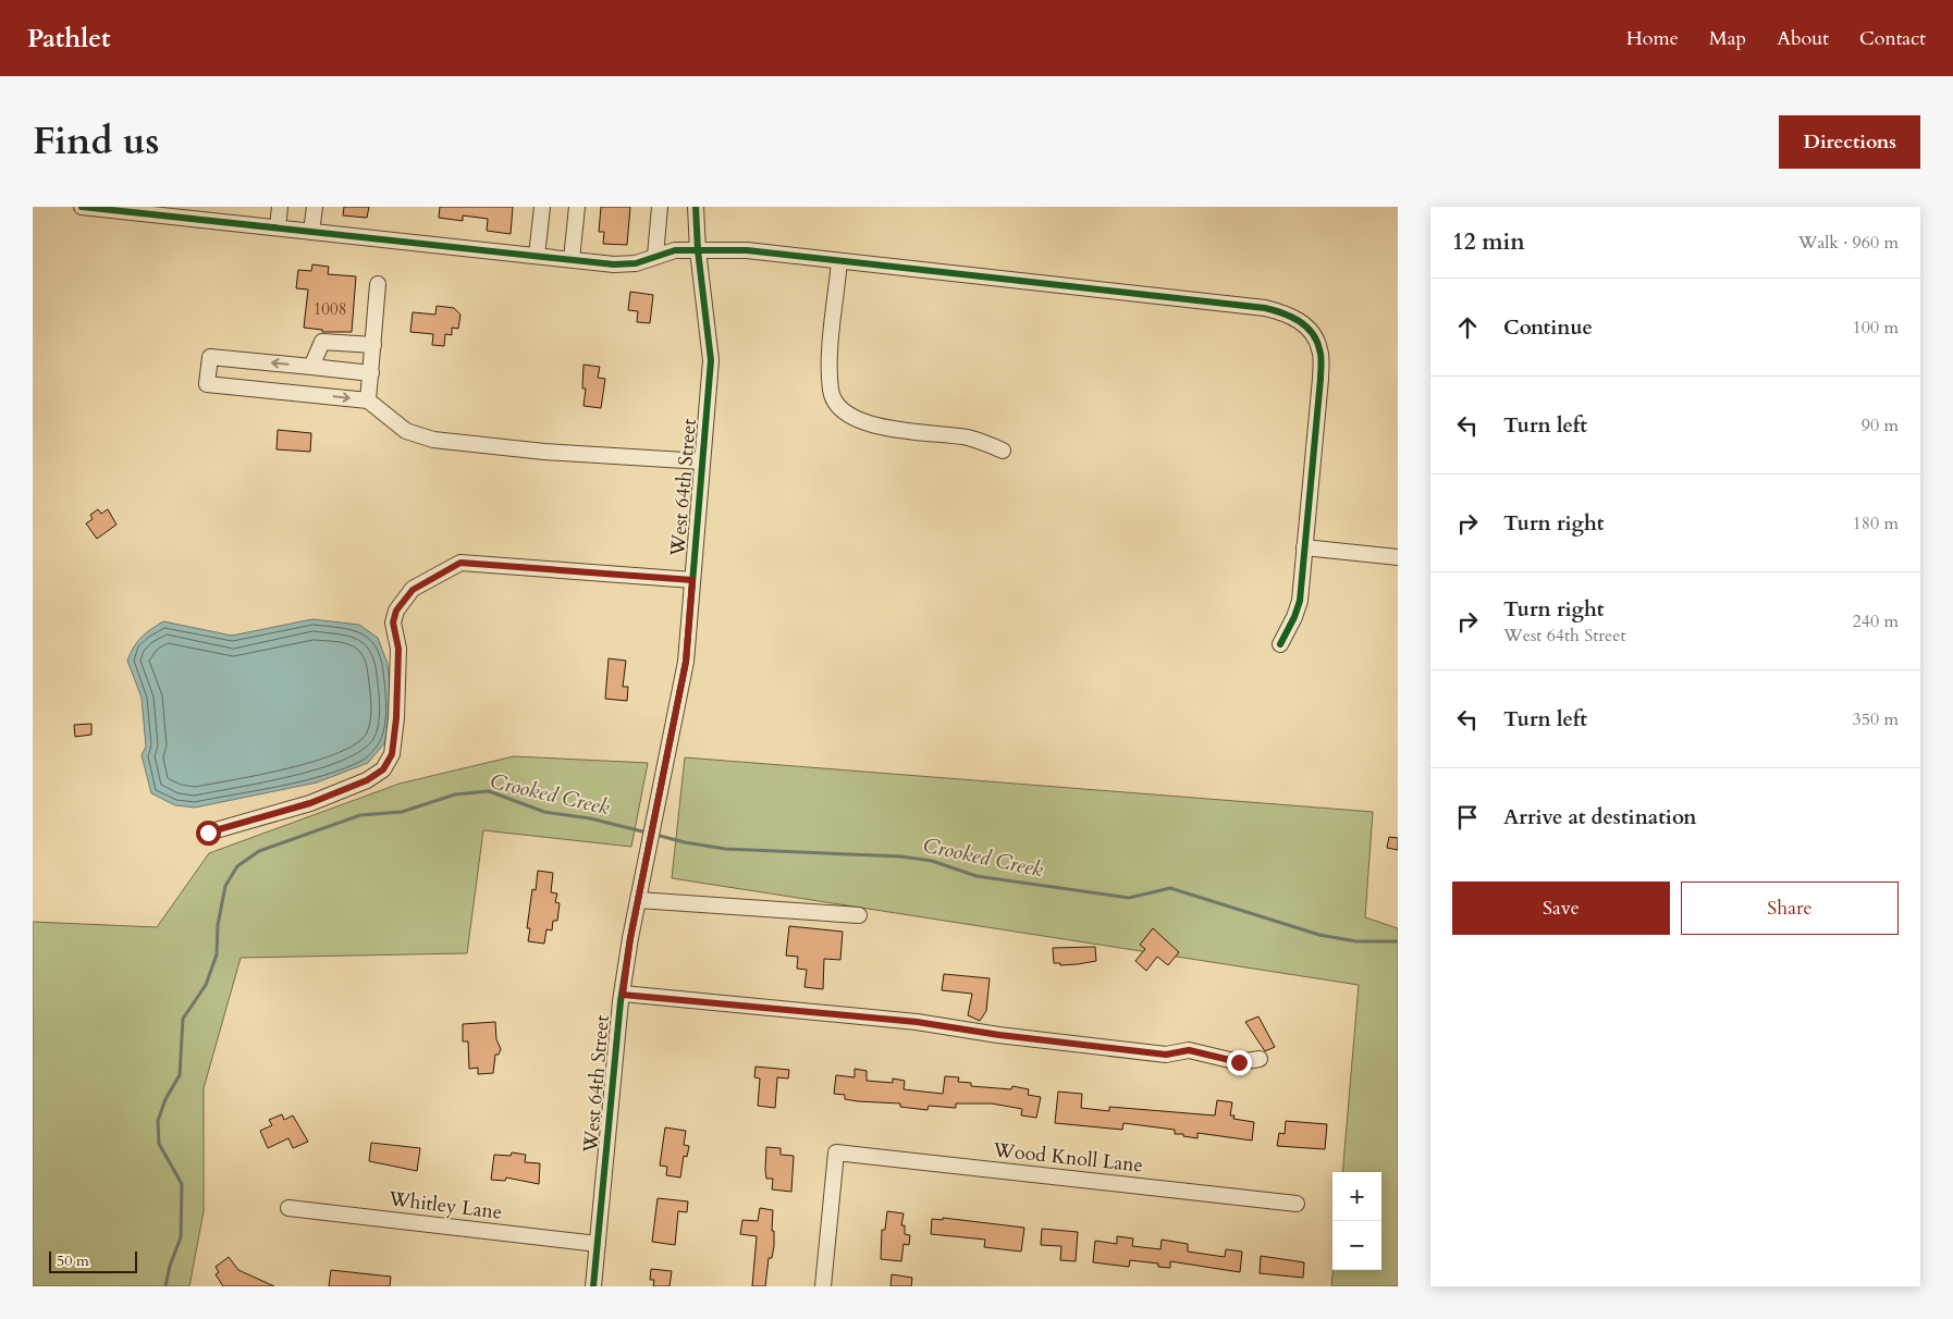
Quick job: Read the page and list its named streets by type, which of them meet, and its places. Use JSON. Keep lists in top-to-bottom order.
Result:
{
  "streets": {
    "street": ["West 64th Street", "Wood Knoll Lane", "Whitley Lane"]
  },
  "crossings": [
    ["West 64th Street", "Whitley Lane"]
  ],
  "water": ["Crooked Creek"],
  "house_numbers": ["1008"],
  "scale_bar": "50 m",
  "page": {
    "header": "Pathlet",
    "nav": [
      "Home",
      "Map",
      "About",
      "Contact"
    ],
    "title": "Find us",
    "buttons": [
      "Directions",
      ["Save", "Share"]
    ],
    "heading": ["12 min", "Walk · 960 m"],
    "list": [
      ["Continue", "100 m"],
      ["Turn left", "90 m"],
      ["Turn right", "180 m"],
      ["Turn right", "West 64th Street", "240 m"],
      ["Turn left", "350 m"],
      "Arrive at destination"
    ],
    "map_buttons": ["+", "−"],
    "scale": "50 m"
  }
}
